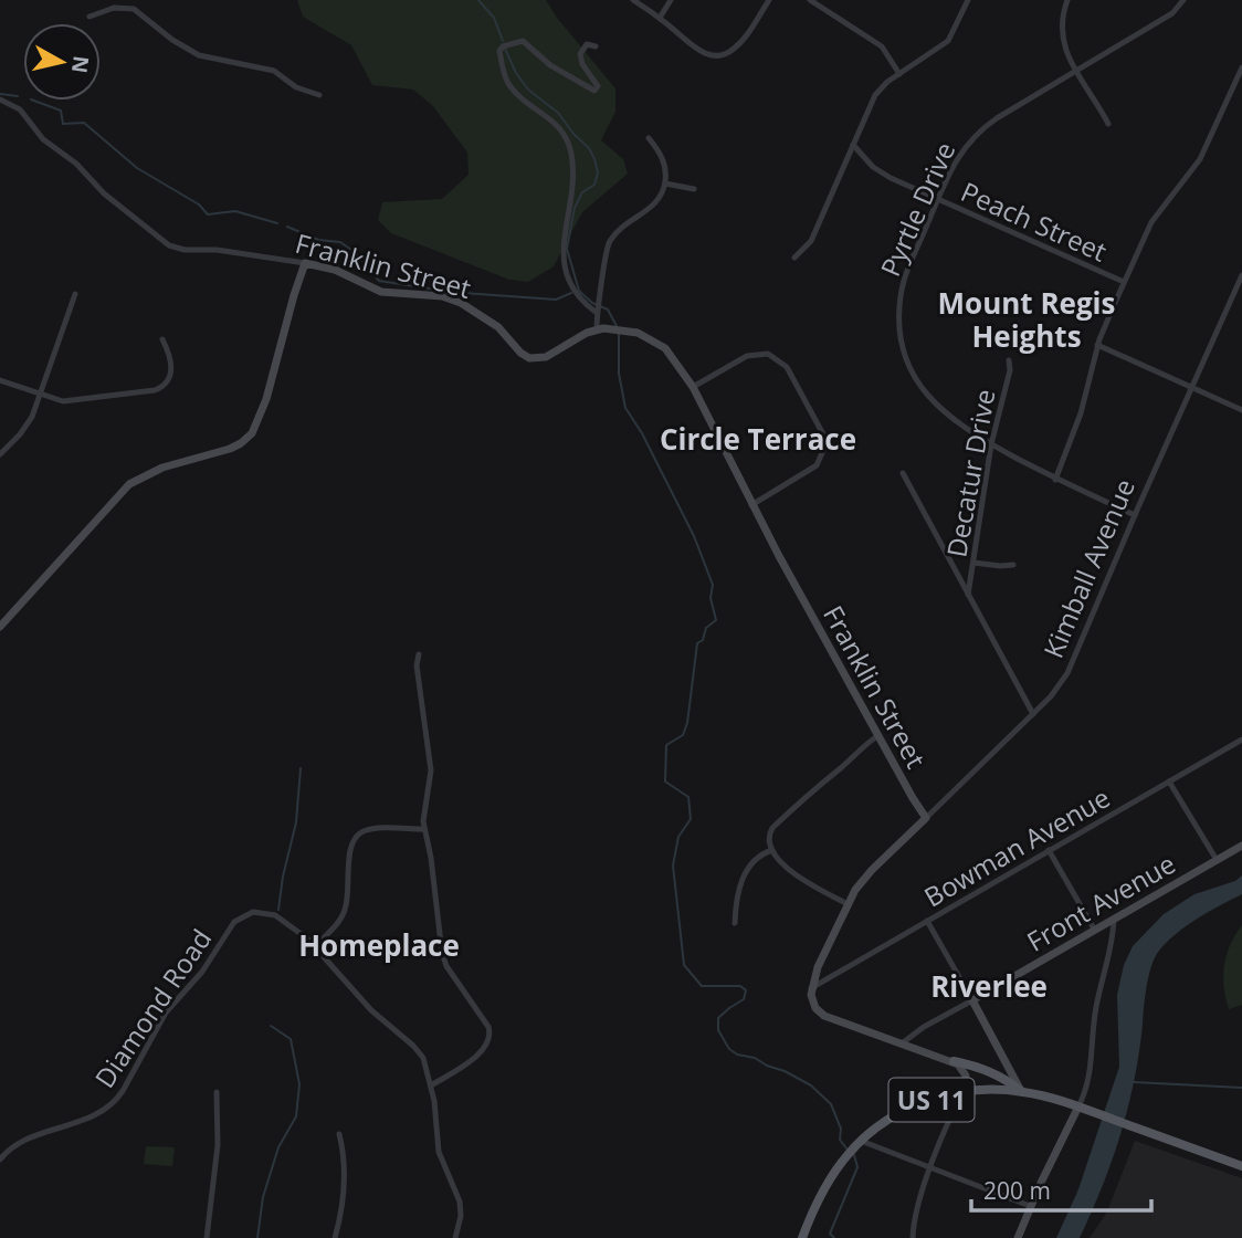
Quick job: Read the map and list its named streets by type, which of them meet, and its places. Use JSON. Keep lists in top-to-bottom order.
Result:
{
  "streets": {
    "main road": ["US 11"],
    "street": [
      "Pyrtle Drive",
      "Peach Street",
      "Franklin Street",
      "Decatur Drive",
      "Kimball Avenue",
      "Bowman Avenue",
      "Front Avenue",
      "Diamond Road"
    ]
  },
  "crossings": [
    ["Pyrtle Drive", "Peach Street"],
    ["Pyrtle Drive", "Decatur Drive"],
    ["Pyrtle Drive", "Kimball Avenue"],
    ["Franklin Street", "Kimball Avenue"],
    ["Kimball Avenue", "Bowman Avenue"]
  ],
  "districts": [
    "Mount Regis Heights",
    "Circle Terrace",
    "Homeplace",
    "Riverlee"
  ],
  "scale_bar": "200 m",
  "north": "right"
}
